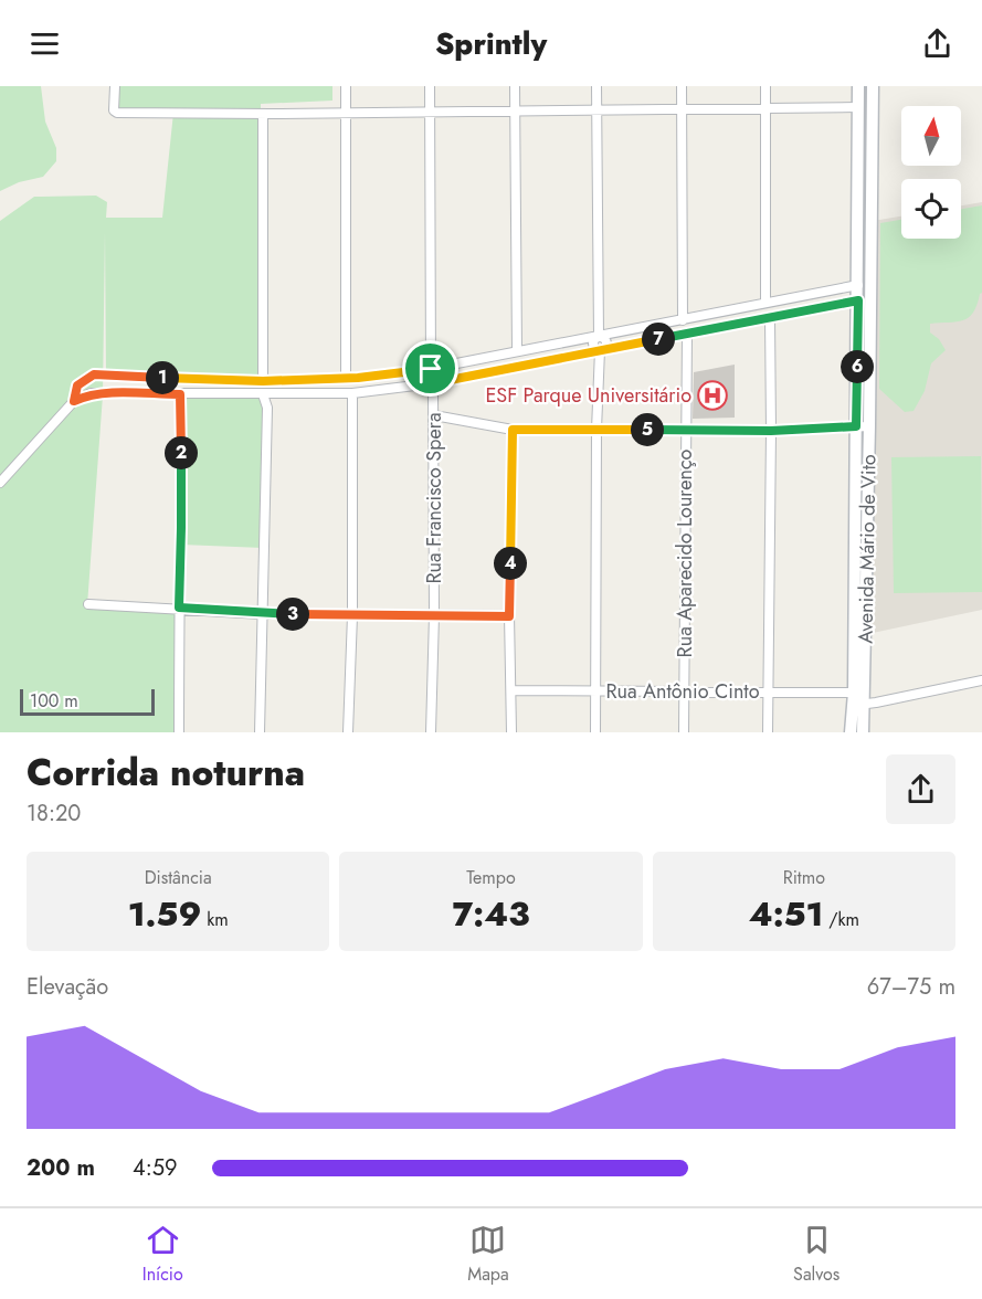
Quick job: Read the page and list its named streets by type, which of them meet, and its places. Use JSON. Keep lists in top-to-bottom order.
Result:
{
  "streets": {
    "main road": ["Avenida Mário de Vito"],
    "street": ["Rua Francisco Spera", "Rua Aparecido Lourenço", "Rua Antônio Cinto"]
  },
  "crossings": [
    ["Avenida Mário de Vito", "Rua Antônio Cinto"],
    ["Rua Aparecido Lourenço", "Rua Antônio Cinto"]
  ],
  "places": {
    "hospital": ["ESF Parque Universitário"]
  },
  "scale_bar": "100 m",
  "north": "top",
  "page": {
    "header": "Sprintly",
    "pins": [
      "7",
      "6",
      "1",
      "5",
      "2",
      "4",
      "3"
    ],
    "scale": "100 m",
    "heading": ["Corrida noturna", "18:20"],
    "stats": [
      ["Distância", "1.59 km"],
      ["Tempo", "7:43"],
      ["Ritmo", "4:51 /km"]
    ],
    "chart": ["Elevação", "67–75 m"],
    "list": [
      {
        "name": "200 m",
        "note": "4:59"
      }
    ],
    "tabs": ["Início", "Mapa", "Salvos"]
  }
}
